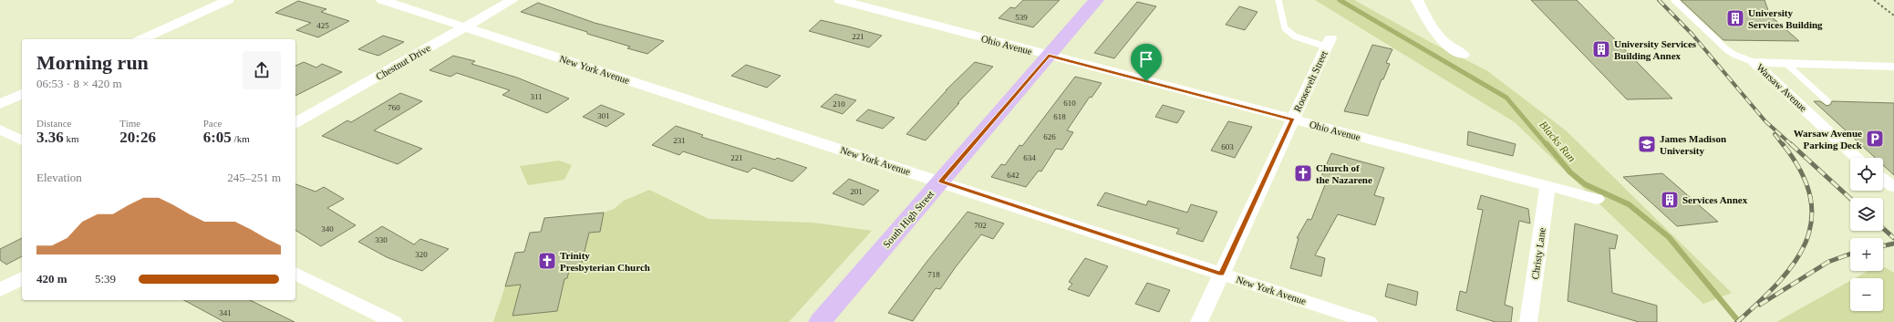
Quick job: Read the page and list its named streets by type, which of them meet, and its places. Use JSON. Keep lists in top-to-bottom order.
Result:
{
  "streets": {
    "main road": ["South High Street"],
    "street": [
      "Ohio Avenue",
      "Chestnut Drive",
      "New York Avenue",
      "Roosevelt Street",
      "Warsaw Avenue",
      "Christy Lane"
    ]
  },
  "crossings": [
    ["Ohio Avenue", "Roosevelt Street"],
    ["Ohio Avenue", "South High Street"],
    ["Ohio Avenue", "Christy Lane"],
    ["Chestnut Drive", "New York Avenue"],
    ["New York Avenue", "Roosevelt Street"],
    ["New York Avenue", "South High Street"]
  ],
  "water": ["Blacks Run"],
  "places": {
    "building": ["University Services Building", "University Services Building Annex", "Services Annex"],
    "parking": ["Warsaw Avenue Parking Deck"],
    "school or university": ["James Madison University"],
    "church": ["Church of the Nazarene", "Trinity Presbyterian Church"]
  },
  "house_numbers": [
    "539",
    "425",
    "221",
    "311",
    "610",
    "210",
    "760",
    "301",
    "618",
    "626",
    "231",
    "603",
    "221",
    "634",
    "642",
    "201",
    "702",
    "340",
    "330",
    "320",
    "718",
    "341"
  ],
  "page": {
    "heading": ["Morning run", "06:53 · 8 × 420 m"],
    "stats": [
      ["Distance", "3.36 km"],
      ["Time", "20:26"],
      ["Pace", "6:05 /km"]
    ],
    "map_buttons": ["+", "−"],
    "chart": ["Elevation", "245–251 m"],
    "list": [
      {
        "name": "420 m",
        "note": "5:39"
      }
    ]
  }
}
